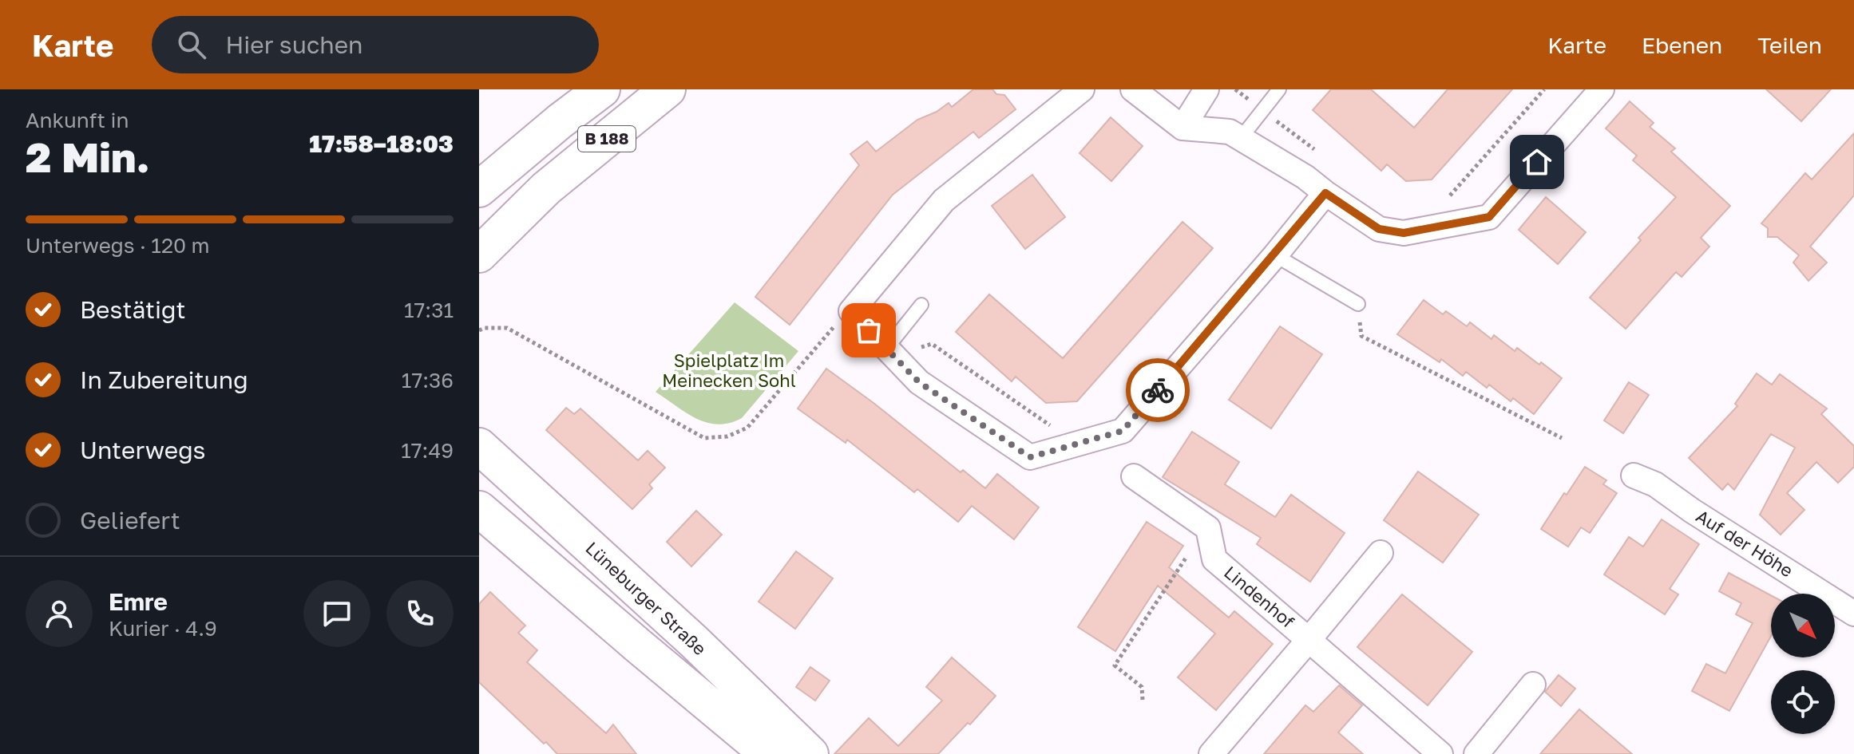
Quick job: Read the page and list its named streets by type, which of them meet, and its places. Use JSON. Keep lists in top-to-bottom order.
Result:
{
  "streets": {
    "street": [
      "B 188",
      "Auf der Höhe",
      "Lindenhof",
      "Lüneburger Straße"
    ]
  },
  "parks": ["Spielplatz Im Meinecken Sohl"],
  "north": "bottom right",
  "page": {
    "header": "Karte",
    "search": "Hier suchen",
    "nav": ["Karte", "Ebenen", "Teilen"],
    "heading": ["2 Min.", "Ankunft in", "17:58–18:03"],
    "panel": ["Emre", "Kurier · 4.9"],
    "bar": "Unterwegs · 120 m",
    "list": [
      ["Bestätigt", "17:31"],
      ["In Zubereitung", "17:36"],
      ["Unterwegs", "17:49"],
      "Geliefert"
    ]
  }
}
